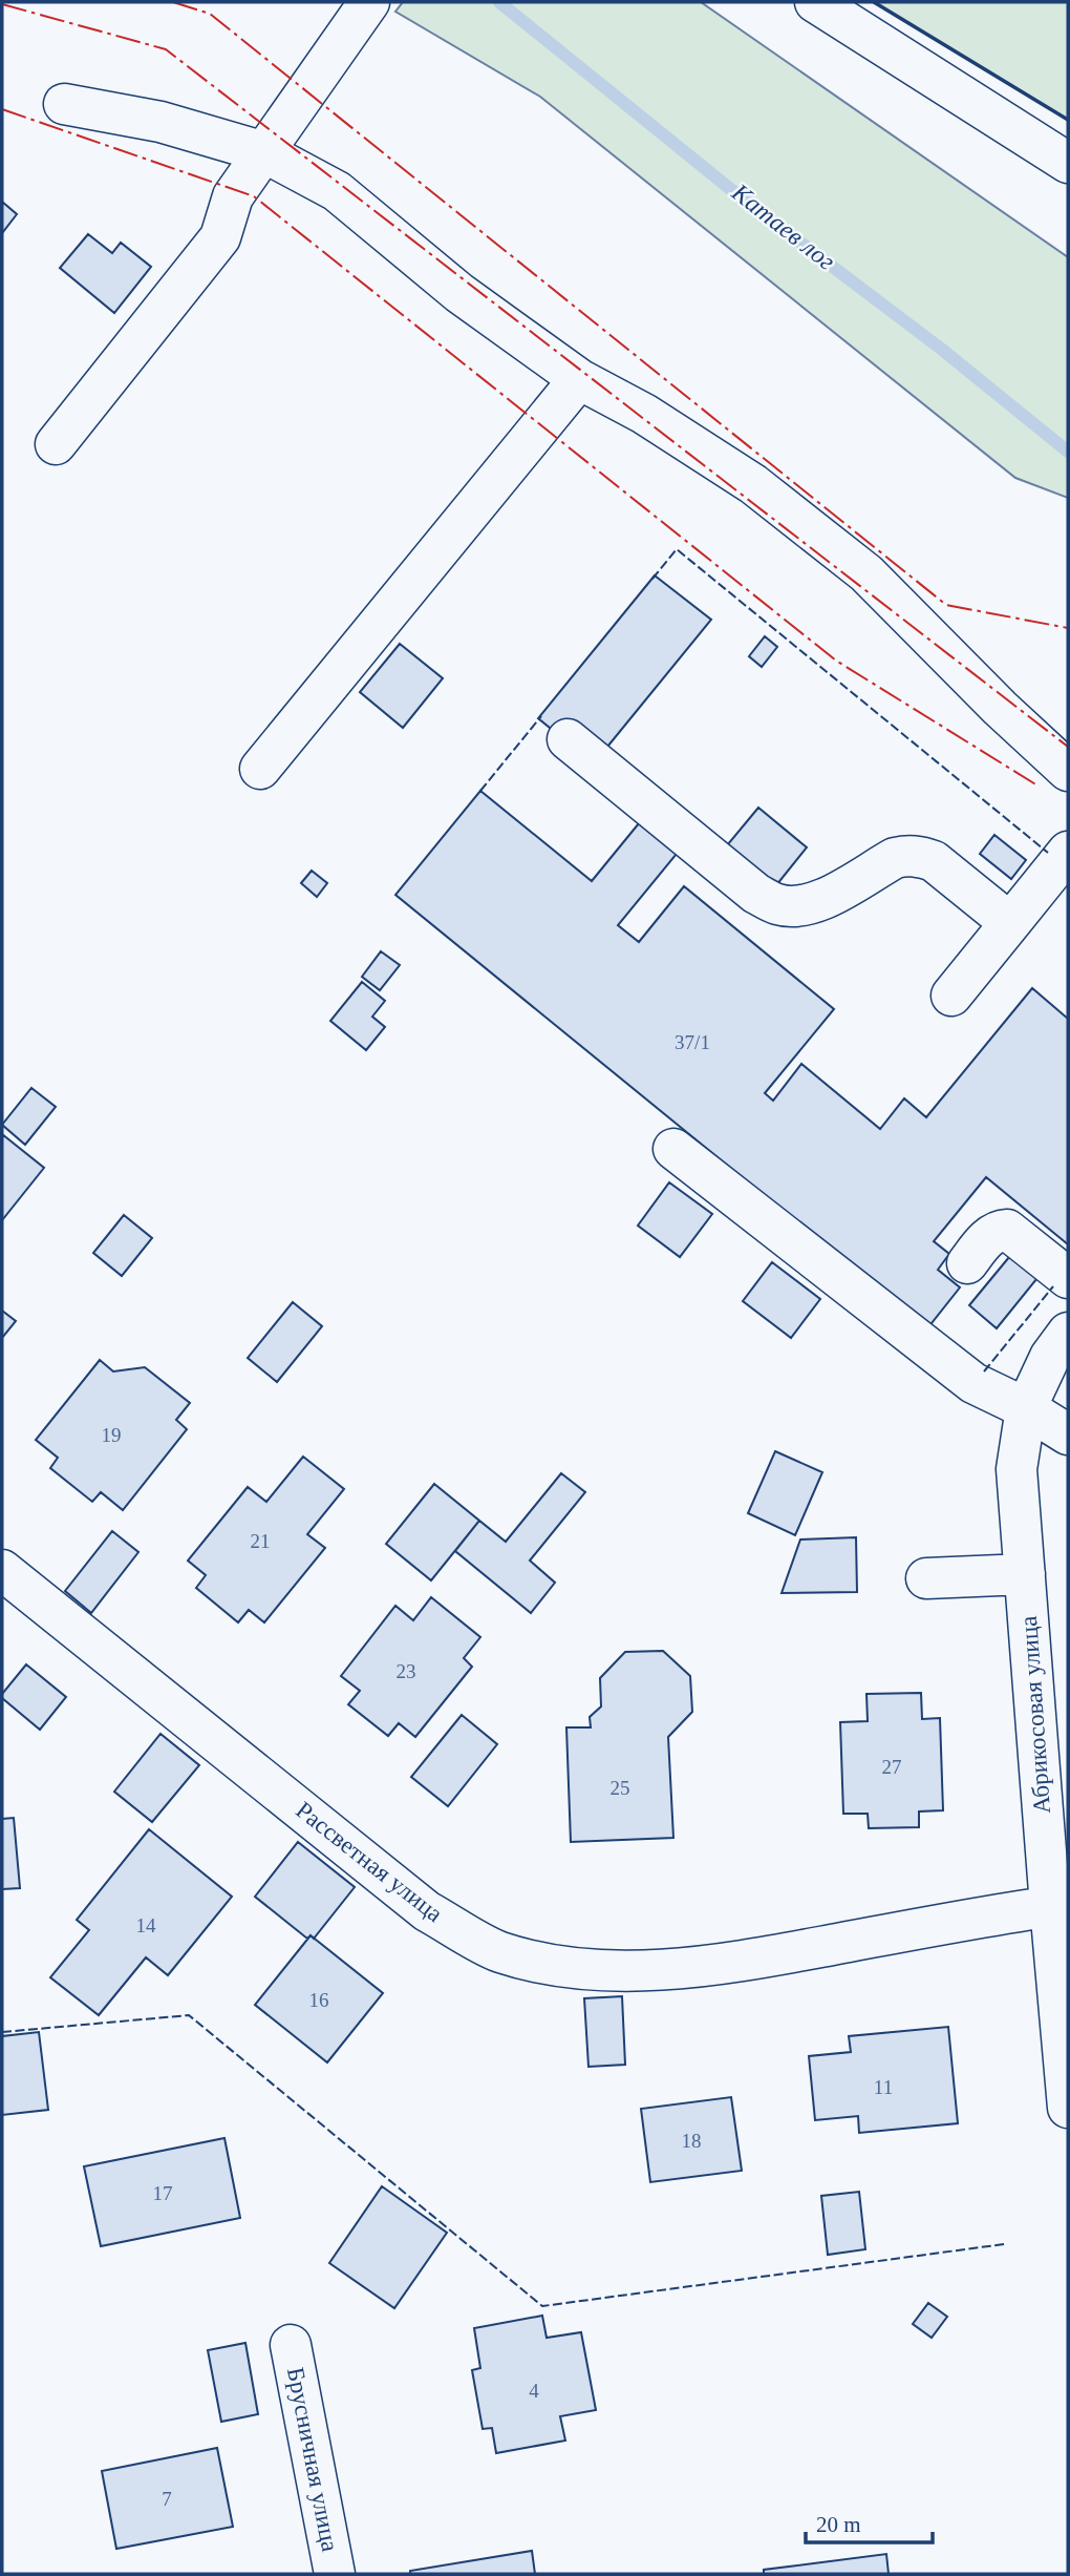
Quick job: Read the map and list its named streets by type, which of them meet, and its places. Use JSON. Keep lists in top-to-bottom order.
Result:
{
  "streets": {
    "street": ["Абрикосовая улица", "Рассветная улица", "Брусничная улица"]
  },
  "crossings": [
    ["Абрикосовая улица", "Рассветная улица"]
  ],
  "water": ["Катаев лог"],
  "house_numbers": [
    "37/1",
    "19",
    "21",
    "23",
    "27",
    "25",
    "14",
    "16",
    "11",
    "18",
    "17",
    "4",
    "7"
  ],
  "scale_bar": "20 m"
}
